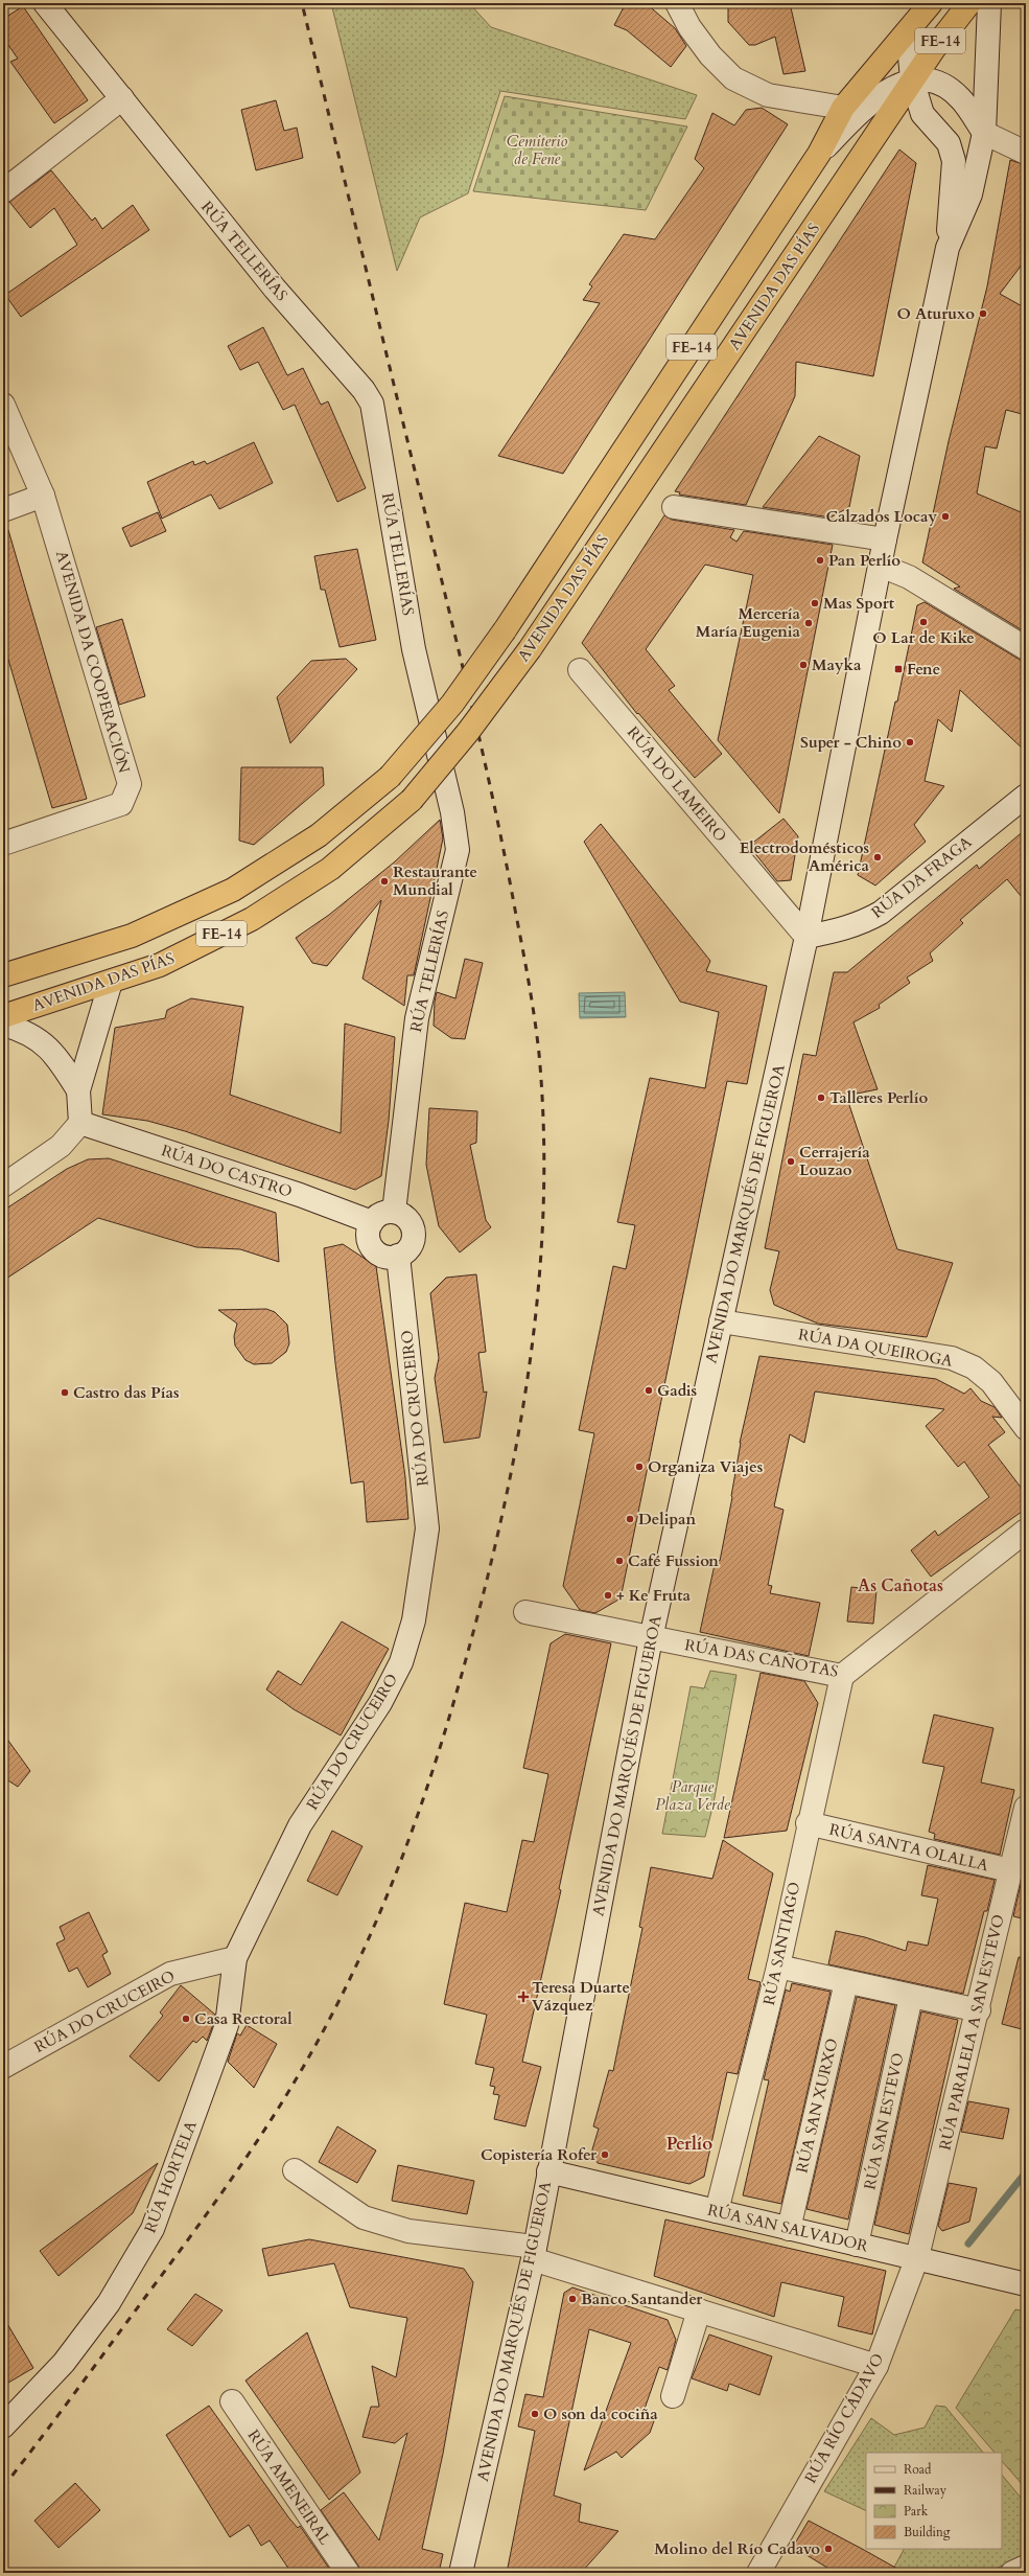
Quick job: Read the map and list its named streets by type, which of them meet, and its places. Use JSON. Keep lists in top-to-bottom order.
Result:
{
  "streets": {
    "highway": ["FE-14", "AVENIDA DAS PÍAS"],
    "street": [
      "RÚA TELLERÍAS",
      "AVENIDA DA COOPERACIÓN",
      "RÚA DO LAMEIRO",
      "RÚA DA FRAGA",
      "RÚA DO CASTRO",
      "AVENIDA DO MARQUÉS DE FIGUEROA",
      "RÚA DA QUEIROGA",
      "RÚA DO CRUCEIRO",
      "RÚA DAS CAÑOTAS",
      "RÚA SANTA OLALLA",
      "RÚA SANTIAGO",
      "RÚA PARALELA A SAN ESTEVO",
      "RÚA SAN XURXO",
      "RÚA SAN ESTEVO",
      "RÚA HORTELA",
      "RÚA SAN SALVADOR",
      "RÚA RÍO CÁDAVO",
      "RÚA AMENEIRAL"
    ]
  },
  "crossings": [
    ["RÚA TELLERÍAS", "RÚA DO CASTRO"],
    ["RÚA TELLERÍAS", "RÚA DO CRUCEIRO"],
    ["RÚA DO LAMEIRO", "RÚA DA FRAGA"],
    ["RÚA DO LAMEIRO", "AVENIDA DO MARQUÉS DE FIGUEROA"],
    ["RÚA DA FRAGA", "AVENIDA DO MARQUÉS DE FIGUEROA"],
    ["RÚA DO CASTRO", "RÚA DO CRUCEIRO"],
    ["AVENIDA DO MARQUÉS DE FIGUEROA", "RÚA DA QUEIROGA"],
    ["AVENIDA DO MARQUÉS DE FIGUEROA", "RÚA DAS CAÑOTAS"],
    ["AVENIDA DO MARQUÉS DE FIGUEROA", "RÚA SAN SALVADOR"],
    ["RÚA DO CRUCEIRO", "RÚA HORTELA"],
    ["RÚA DAS CAÑOTAS", "RÚA SANTIAGO"],
    ["RÚA SANTA OLALLA", "RÚA SANTIAGO"],
    ["RÚA SANTA OLALLA", "RÚA PARALELA A SAN ESTEVO"],
    ["RÚA SANTIAGO", "RÚA SAN SALVADOR"],
    ["RÚA PARALELA A SAN ESTEVO", "RÚA SAN SALVADOR"],
    ["RÚA PARALELA A SAN ESTEVO", "RÚA RÍO CÁDAVO"],
    ["RÚA SAN XURXO", "RÚA SAN SALVADOR"],
    ["RÚA SAN ESTEVO", "RÚA SAN SALVADOR"],
    ["RÚA SAN SALVADOR", "RÚA RÍO CÁDAVO"]
  ],
  "districts": ["As Cañotas", "Perlío"],
  "parks": ["Cemiterio de Fene", "Parque Plaza Verde"],
  "places": {
    "other": [
      "O Aturuxo",
      "Calzados Locay",
      "Pan Perlío",
      "Mas Sport",
      "O Lar de Kike",
      "Mercería María Eugenia",
      "Mayka",
      "Super - Chino",
      "Electrodomésticos América",
      "Restaurante Mundial",
      "Talleres Perlío",
      "Cerrajería Louzao",
      "Gadis",
      "Castro das Pías",
      "Organiza Viajes",
      "Delipan",
      "Café Fussion",
      "+ Ke Fruta",
      "Casa Rectoral",
      "Copistería Rofer",
      "Banco Santander",
      "O son da cociña",
      "Molino del Río Cadavo"
    ],
    "transit": ["Fene"],
    "health": ["Teresa Duarte Vázquez"]
  },
  "legend": [
    "Road",
    "Railway",
    "Park",
    "Building"
  ]
}
